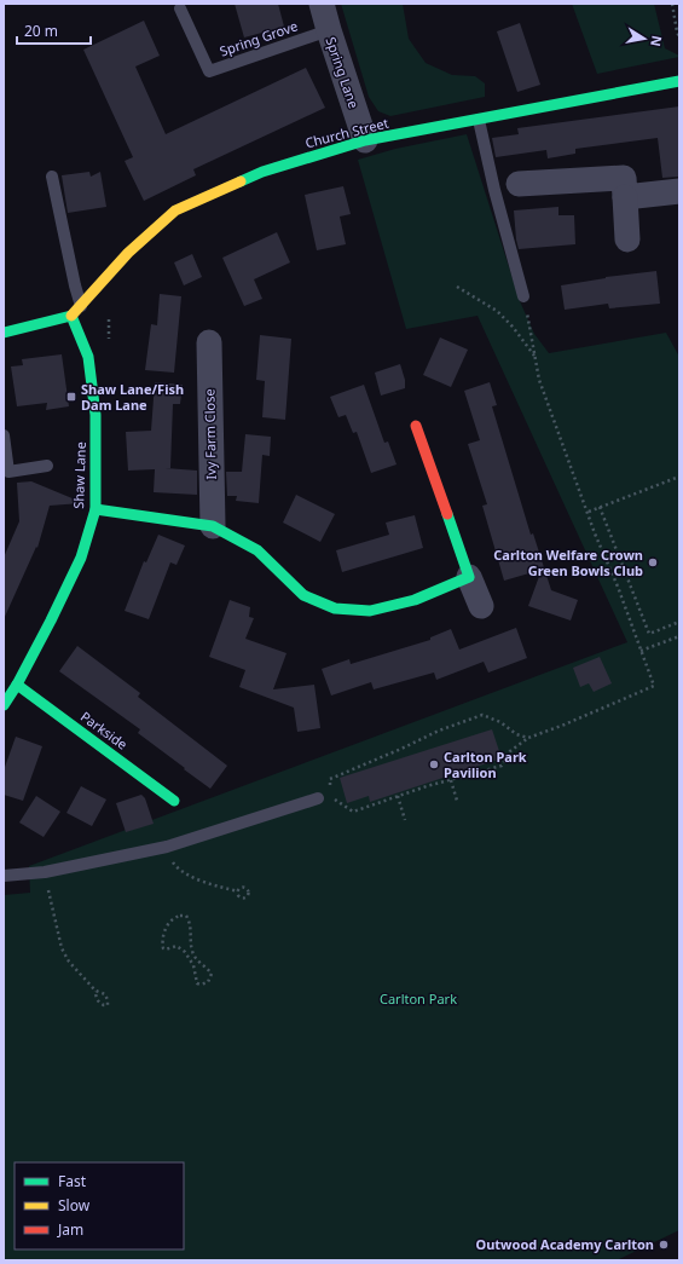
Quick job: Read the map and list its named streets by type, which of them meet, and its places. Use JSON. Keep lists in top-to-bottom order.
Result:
{
  "streets": {
    "street": [
      "Spring Lane",
      "Church Street",
      "Ivy Farm Close",
      "Shaw Lane",
      "Parkside"
    ],
    "lane": ["Spring Grove"]
  },
  "crossings": [
    ["Spring Grove", "Spring Lane"],
    ["Spring Lane", "Church Street"],
    ["Church Street", "Shaw Lane"],
    ["Shaw Lane", "Parkside"]
  ],
  "parks": ["Carlton Park"],
  "places": {
    "transit": ["Shaw Lane/Fish Dam Lane"],
    "other": ["Carlton Welfare Crown Green Bowls Club", "Carlton Park Pavilion", "Outwood Academy Carlton"]
  },
  "legend": ["Fast", "Slow", "Jam"],
  "scale_bar": "20 m",
  "north": "right"
}
